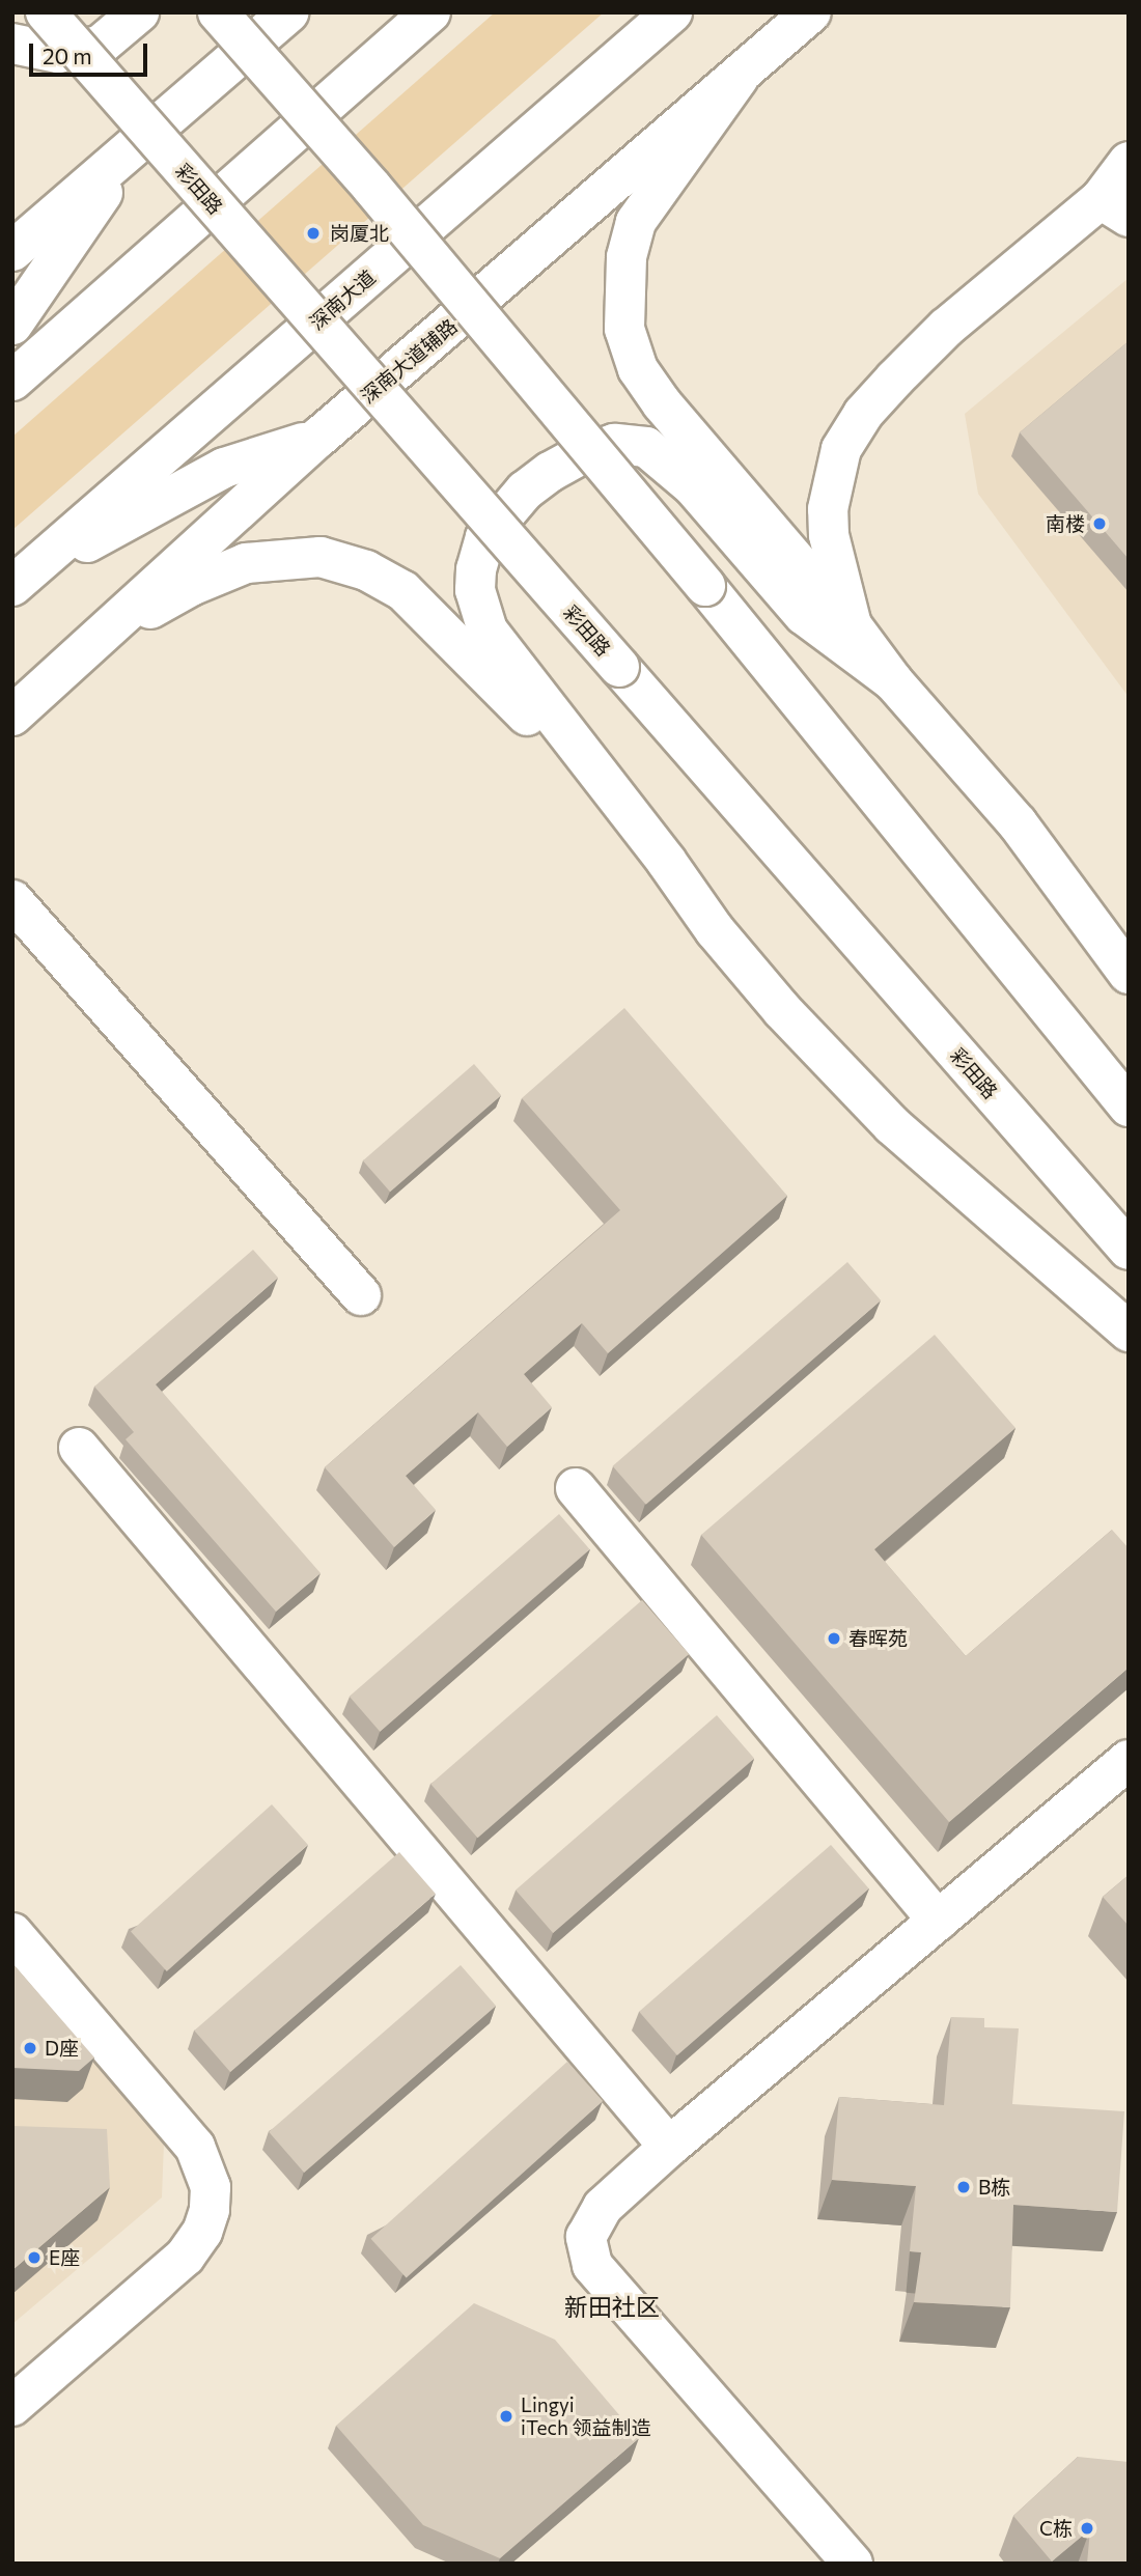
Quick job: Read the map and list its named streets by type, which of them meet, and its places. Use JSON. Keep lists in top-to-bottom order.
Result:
{
  "streets": {
    "main road": ["彩田路", "深南大道", "深南大道辅路"]
  },
  "districts": ["新田社区"],
  "places": [
    "岗厦北",
    "南楼",
    "春晖苑",
    "D座",
    "B栋",
    "E座",
    "Lingyi iTech 领益制造",
    "C栋"
  ],
  "scale_bar": "20 m"
}
